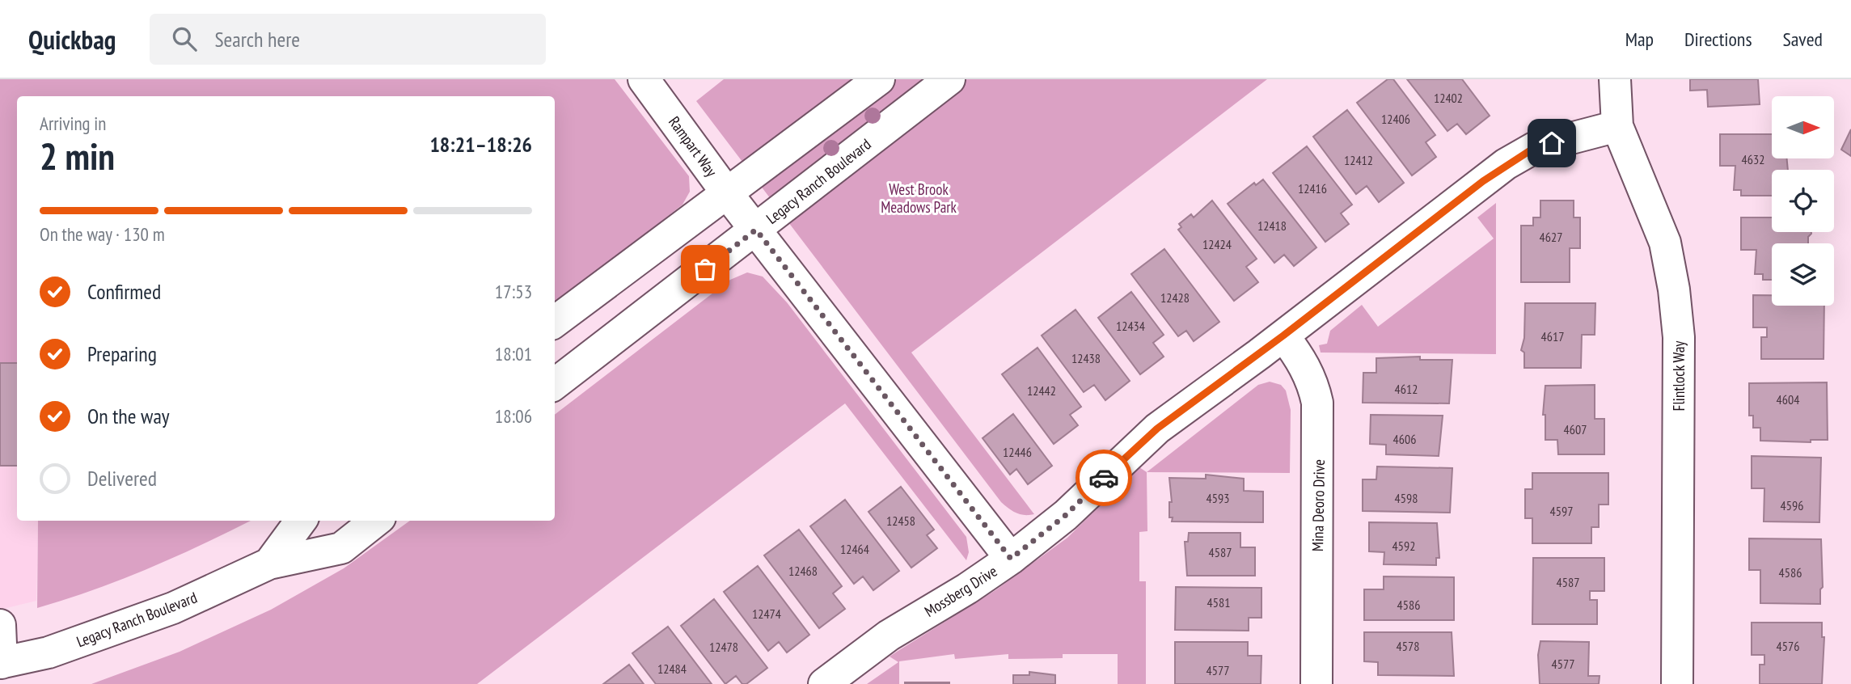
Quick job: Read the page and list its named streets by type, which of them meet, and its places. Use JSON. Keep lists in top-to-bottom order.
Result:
{
  "streets": {
    "street": [
      "Rampart Way",
      "Legacy Ranch Boulevard",
      "Flintlock Way",
      "Mina Deoro Drive",
      "Mossberg Drive"
    ]
  },
  "crossings": [
    ["Rampart Way", "Legacy Ranch Boulevard"],
    ["Rampart Way", "Mossberg Drive"],
    ["Flintlock Way", "Mossberg Drive"],
    ["Mina Deoro Drive", "Mossberg Drive"]
  ],
  "parks": ["West Brook Meadows Park"],
  "house_numbers": [
    "12402",
    "12406",
    "4632",
    "12412",
    "12416",
    "12418",
    "4627",
    "12424",
    "12428",
    "12434",
    "4617",
    "12438",
    "4612",
    "12442",
    "4604",
    "4607",
    "4606",
    "12446",
    "4593",
    "4598",
    "4596",
    "4597",
    "12458",
    "4592",
    "12464",
    "4587",
    "12468",
    "4586",
    "4587",
    "4581",
    "4586",
    "12474",
    "4578",
    "4576",
    "12478",
    "4577",
    "12484",
    "4577"
  ],
  "north": "right",
  "page": {
    "header": "Quickbag",
    "search": "Search here",
    "nav": ["Map", "Directions", "Saved"],
    "heading": ["2 min", "Arriving in", "18:21–18:26"],
    "bar": "On the way · 130 m",
    "list": [
      ["Confirmed", "17:53"],
      ["Preparing", "18:01"],
      ["On the way", "18:06"],
      "Delivered"
    ]
  }
}
